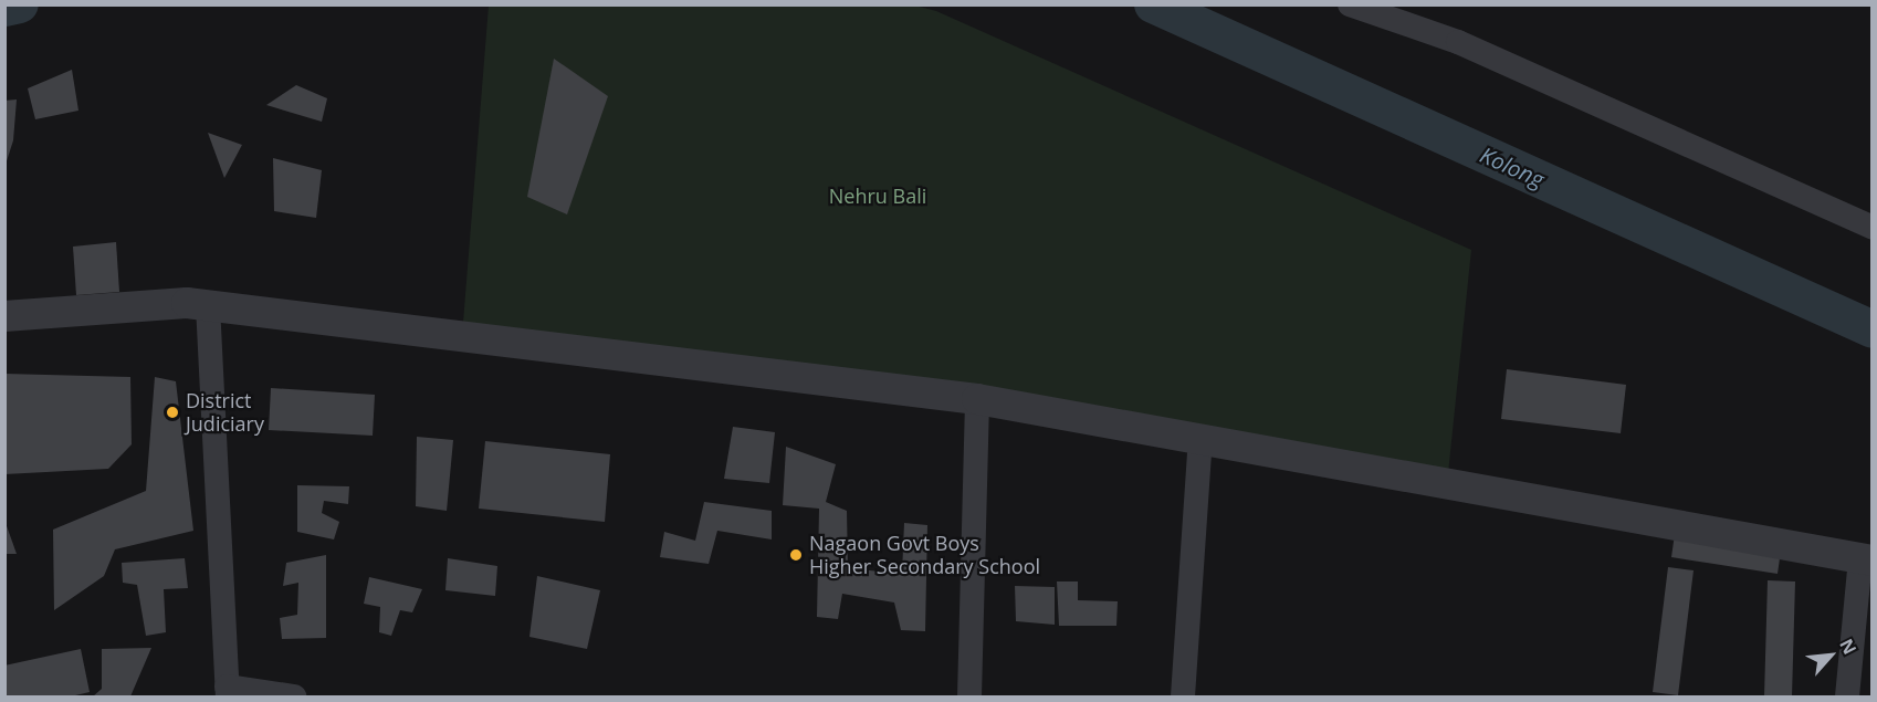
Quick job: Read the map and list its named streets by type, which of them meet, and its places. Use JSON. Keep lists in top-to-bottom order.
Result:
{
  "water": ["Kolong"],
  "parks": ["Nehru Bali"],
  "places": ["District Judiciary", "Nagaon Govt Boys Higher Secondary School"],
  "north": "top right"
}
